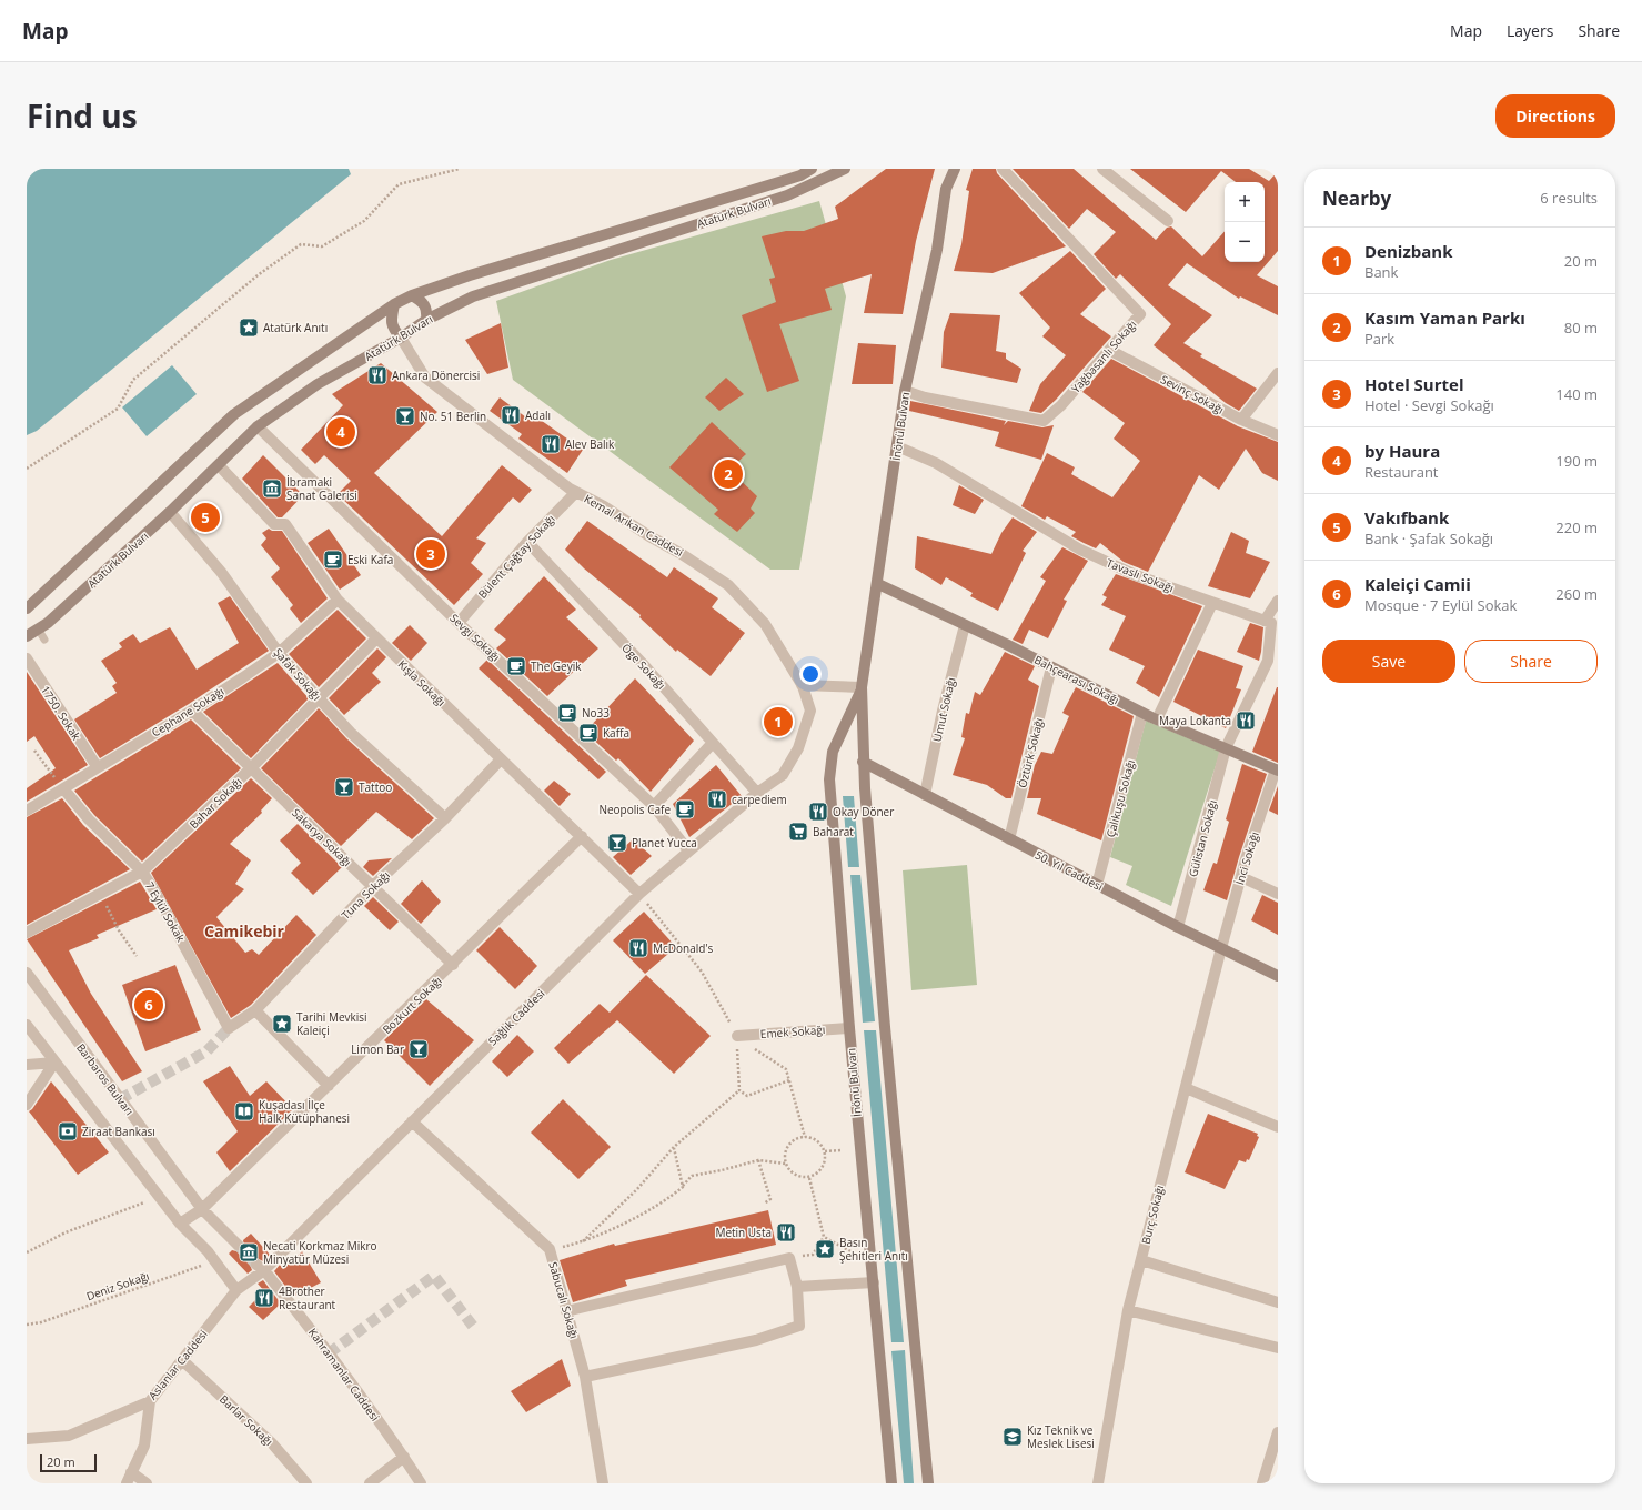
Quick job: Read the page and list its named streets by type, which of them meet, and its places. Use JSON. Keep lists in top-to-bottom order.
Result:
{
  "streets": {
    "main road": [
      "Atatürk Bulvarı",
      "İnönü Bulvarı",
      "Bahçearası Sokağı",
      "50. Yıl Caddesi"
    ],
    "street": [
      "Yağbasanlı Sokağı",
      "Sevinç Sokağı",
      "Kemal Arıkan Caddesi",
      "Bülent Çağtay Sokağı",
      "Tavaslı Sokağı",
      "Sevgi Sokağı",
      "Öge Sokağı",
      "Şafak Sokağı",
      "Kışla Sokağı",
      "Umut Sokağı",
      "Cephane Sokağı",
      "1750. Sokak",
      "Öztürk Sokağı",
      "Çalıkuşu Sokağı",
      "Bahar Sokağı",
      "Sakarya Sokağı",
      "Gülistan Sokağı",
      "İnci Sokağı",
      "Tuna Sokağı",
      "7 Eylül Sokak",
      "Bozkurt Sokağı",
      "Sağlık Caddesi",
      "Emek Sokağı",
      "Barbaros Bulvarı",
      "Burç Sokağı",
      "Sabucalı Sokağı",
      "Aslanlar Caddesi",
      "Kahramanlar Caddesi",
      "Barlar Sokağı"
    ],
    "path": ["Deniz Sokağı"]
  },
  "crossings": [
    ["Atatürk Bulvarı", "Kemal Arıkan Caddesi"],
    ["Atatürk Bulvarı", "Sevgi Sokağı"],
    ["Atatürk Bulvarı", "Şafak Sokağı"],
    ["Atatürk Bulvarı", "Kışla Sokağı"],
    ["Yağbasanlı Sokağı", "Sevinç Sokağı"],
    ["Yağbasanlı Sokağı", "İnönü Bulvarı"],
    ["İnönü Bulvarı", "Tavaslı Sokağı"],
    ["İnönü Bulvarı", "Bahçearası Sokağı"],
    ["İnönü Bulvarı", "50. Yıl Caddesi"],
    ["İnönü Bulvarı", "Emek Sokağı"],
    ["Kemal Arıkan Caddesi", "Bülent Çağtay Sokağı"],
    ["Kemal Arıkan Caddesi", "Sağlık Caddesi"],
    ["Bülent Çağtay Sokağı", "Sevgi Sokağı"],
    ["Bülent Çağtay Sokağı", "Öge Sokağı"],
    ["Sevgi Sokağı", "Sağlık Caddesi"],
    ["Öge Sokağı", "Sağlık Caddesi"],
    ["Şafak Sokağı", "Cephane Sokağı"],
    ["Şafak Sokağı", "Bahar Sokağı"],
    ["Şafak Sokağı", "Tuna Sokağı"],
    ["Bahçearası Sokağı", "Umut Sokağı"],
    ["Bahçearası Sokağı", "Öztürk Sokağı"],
    ["Bahçearası Sokağı", "Çalıkuşu Sokağı"],
    ["Bahçearası Sokağı", "Gülistan Sokağı"],
    ["Bahçearası Sokağı", "İnci Sokağı"],
    ["Kışla Sokağı", "Cephane Sokağı"],
    ["Kışla Sokağı", "Bahar Sokağı"],
    ["Kışla Sokağı", "Tuna Sokağı"],
    ["Kışla Sokağı", "Bozkurt Sokağı"],
    ["Kışla Sokağı", "Sağlık Caddesi"],
    ["Umut Sokağı", "50. Yıl Caddesi"],
    ["Cephane Sokağı", "1750. Sokak"],
    ["Cephane Sokağı", "Sakarya Sokağı"],
    ["Cephane Sokağı", "7 Eylül Sokak"],
    ["Öztürk Sokağı", "50. Yıl Caddesi"],
    ["Çalıkuşu Sokağı", "50. Yıl Caddesi"],
    ["Bahar Sokağı", "Sakarya Sokağı"],
    ["Bahar Sokağı", "7 Eylül Sokak"],
    ["Sakarya Sokağı", "Tuna Sokağı"],
    ["Sakarya Sokağı", "Bozkurt Sokağı"],
    ["Gülistan Sokağı", "50. Yıl Caddesi"],
    ["İnci Sokağı", "50. Yıl Caddesi"],
    ["İnci Sokağı", "Burç Sokağı"],
    ["50. Yıl Caddesi", "Burç Sokağı"],
    ["Tuna Sokağı", "7 Eylül Sokak"],
    ["Bozkurt Sokağı", "Barbaros Bulvarı"],
    ["Sağlık Caddesi", "Sabucalı Sokağı"],
    ["Sağlık Caddesi", "Aslanlar Caddesi"],
    ["Sağlık Caddesi", "Kahramanlar Caddesi"],
    ["Aslanlar Caddesi", "Barlar Sokağı"]
  ],
  "districts": ["Camikebir"],
  "places": {
    "place": ["Atatürk Anıtı", "Tarihi Mevkisi Kaleiçi", "Basın Şehitleri Anıtı"],
    "restaurant": [
      "Ankara Dönercisi",
      "Adalı",
      "Alev Balık",
      "Maya Lokanta",
      "carpediem",
      "Okay Döner",
      "McDonald's",
      "Metin Usta",
      "4Brother Restaurant"
    ],
    "bar": [
      "No. 51 Berlin",
      "Tattoo",
      "Planet Yucca",
      "Limon Bar"
    ],
    "museum": ["İbramaki Sanat Galerisi", "Necati Korkmaz Mikro Minyatür Müzesi"],
    "cafe": [
      "Eski Kafa",
      "The Geyik",
      "No33",
      "Kaffa",
      "Neopolis Cafe"
    ],
    "supermarket": ["Baharat"],
    "library": ["Kuşadası İlçe Halk Kütüphanesi"],
    "bank": ["Ziraat Bankası"],
    "school or university": ["Kız Teknik ve Meslek Lisesi"]
  },
  "scale_bar": "20 m",
  "page": {
    "header": "Map",
    "nav": ["Map", "Layers", "Share"],
    "title": "Find us",
    "buttons": [
      "Directions",
      ["Save", "Share"]
    ],
    "heading": ["Nearby", "6 results"],
    "map_buttons": ["+", "−"],
    "list": [
      {
        "mark": "1",
        "name": "Denizbank",
        "note": "Bank",
        "value": "20 m"
      },
      {
        "mark": "2",
        "name": "Kasım Yaman Parkı",
        "note": "Park",
        "value": "80 m"
      },
      {
        "mark": "3",
        "name": "Hotel Surtel",
        "note": "Hotel · Sevgi Sokağı",
        "value": "140 m"
      },
      {
        "mark": "4",
        "name": "by Haura",
        "note": "Restaurant",
        "value": "190 m"
      },
      {
        "mark": "5",
        "name": "Vakıfbank",
        "note": "Bank · Şafak Sokağı",
        "value": "220 m"
      },
      {
        "mark": "6",
        "name": "Kaleiçi Camii",
        "note": "Mosque · 7 Eylül Sokak",
        "value": "260 m"
      }
    ],
    "pins": [
      "4",
      "2",
      "5",
      "3",
      "1",
      "6"
    ],
    "scale": "20 m"
  }
}
